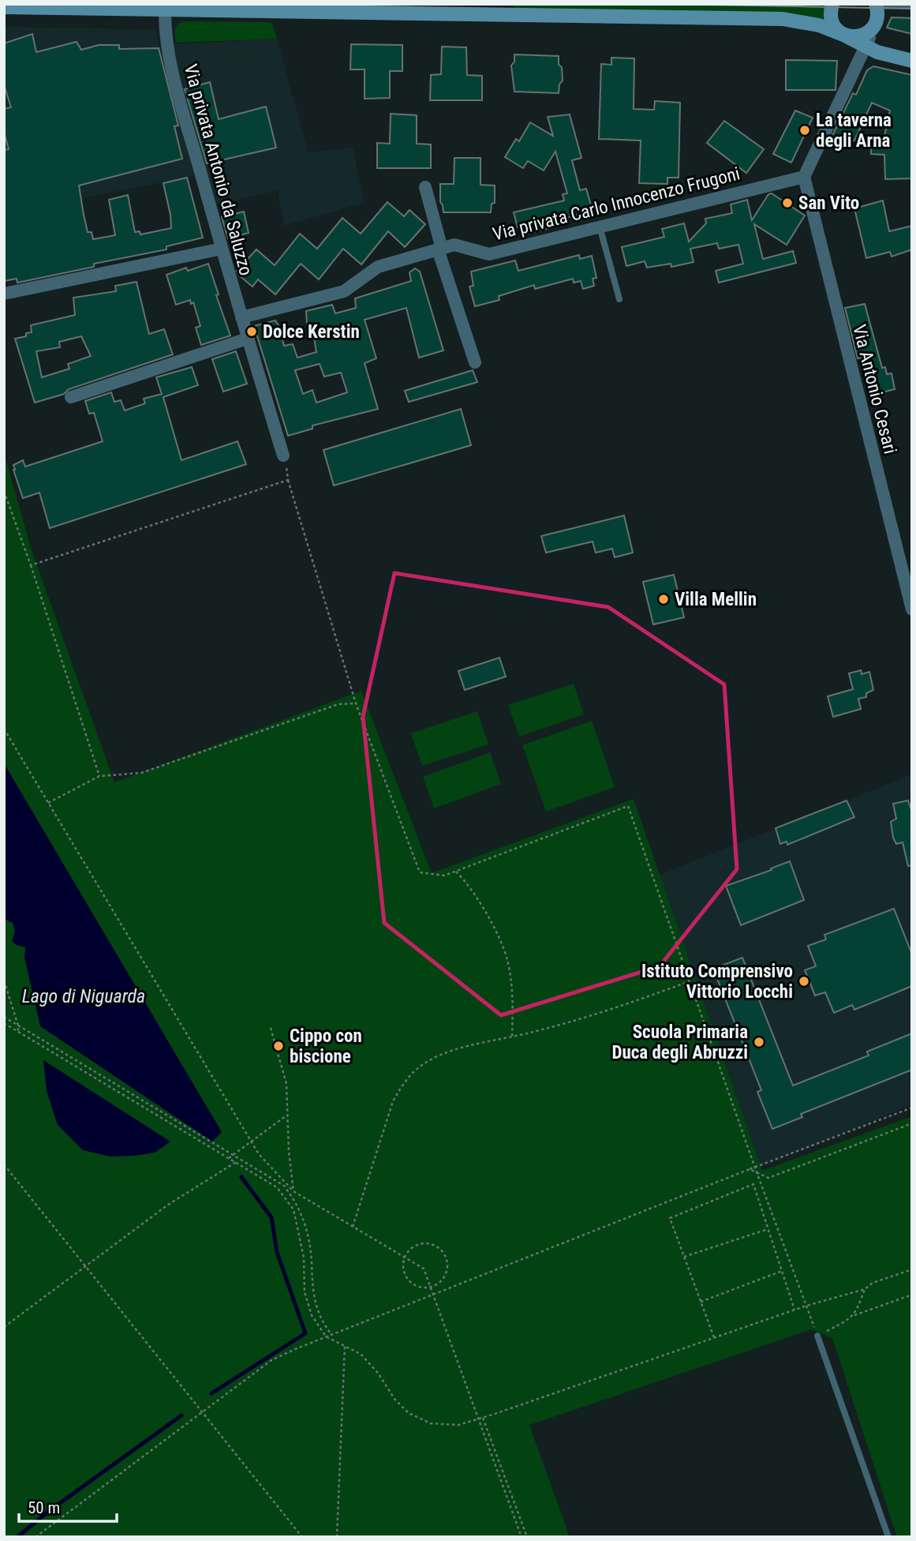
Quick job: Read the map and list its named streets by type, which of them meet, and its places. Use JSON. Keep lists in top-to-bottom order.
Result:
{
  "streets": {
    "street": ["Via privata Antonio da Saluzzo", "Via privata Carlo Innocenzo Frugoni", "Via Antonio Cesari"]
  },
  "crossings": [
    ["Via privata Antonio da Saluzzo", "Via privata Carlo Innocenzo Frugoni"],
    ["Via privata Carlo Innocenzo Frugoni", "Via Antonio Cesari"]
  ],
  "water": ["Lago di Niguarda"],
  "places": [
    "La taverna degli Arna",
    "San Vito",
    "Dolce Kerstin",
    "Villa Mellin",
    "Istituto Comprensivo Vittorio Locchi",
    "Scuola Primaria Duca degli Abruzzi",
    "Cippo con biscione"
  ],
  "scale_bar": "50 m"
}
